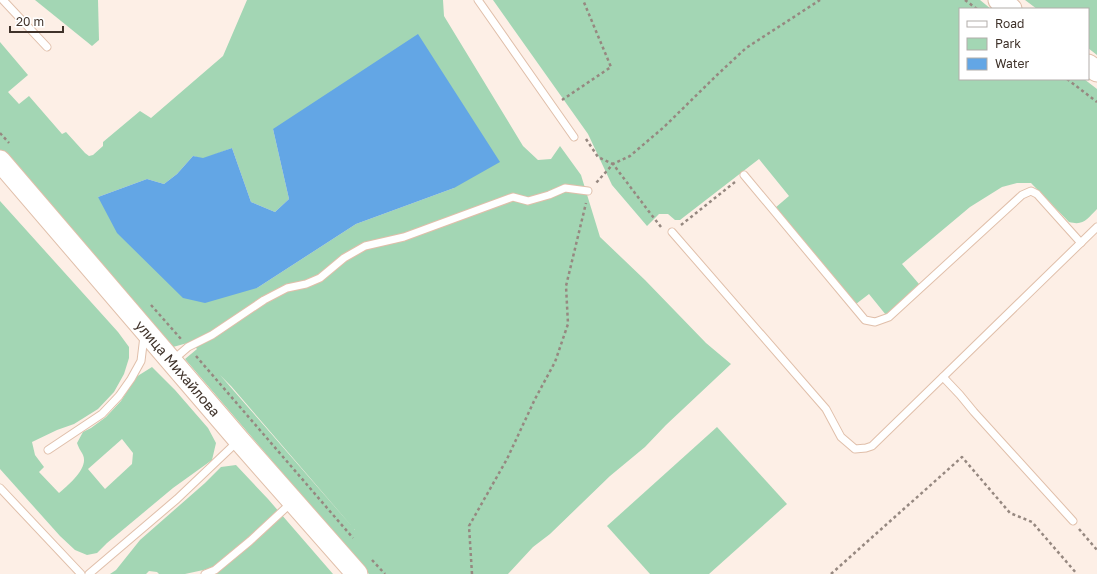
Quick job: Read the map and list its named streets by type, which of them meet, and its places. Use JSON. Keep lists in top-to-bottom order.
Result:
{
  "streets": {
    "street": ["улица Михайлова"]
  },
  "legend": ["Road", "Park", "Water"],
  "scale_bar": "20 m"
}
